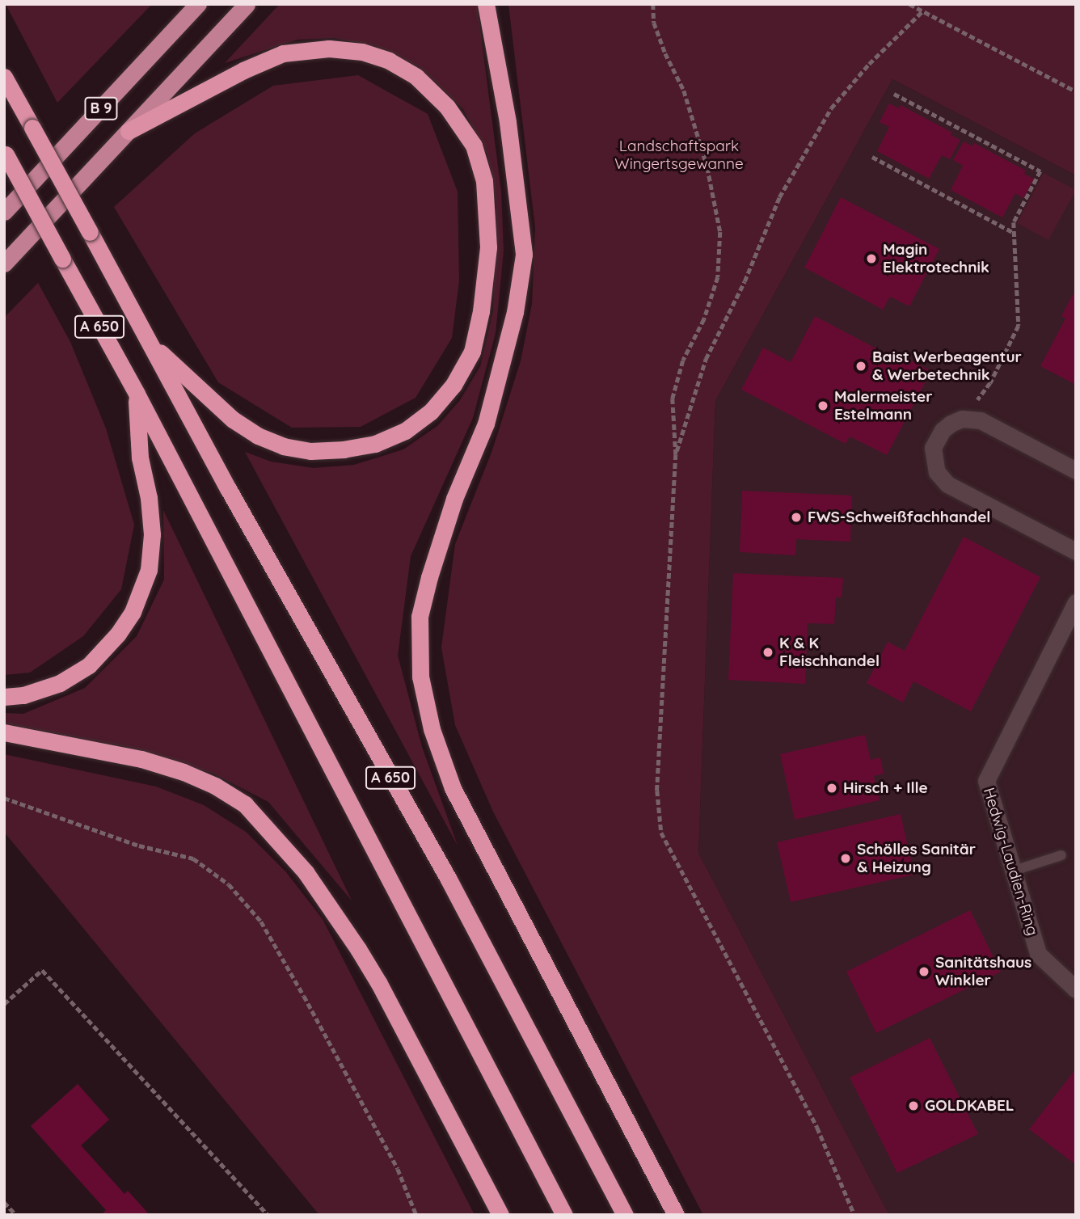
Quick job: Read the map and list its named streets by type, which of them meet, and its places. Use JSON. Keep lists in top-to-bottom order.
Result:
{
  "streets": {
    "highway": ["B 9", "A 650"],
    "street": ["Hedwig-Laudien-Ring"]
  },
  "parks": ["Landschaftspark Wingertsgewanne"],
  "places": [
    "Magin Elektrotechnik",
    "Baist Werbeagentur & Werbetechnik",
    "Malermeister Estelmann",
    "FWS-Schweißfachhandel",
    "K & K Fleischhandel",
    "Hirsch + Ille",
    "Schölles Sanitär & Heizung",
    "Sanitätshaus Winkler",
    "GOLDKABEL"
  ]
}
